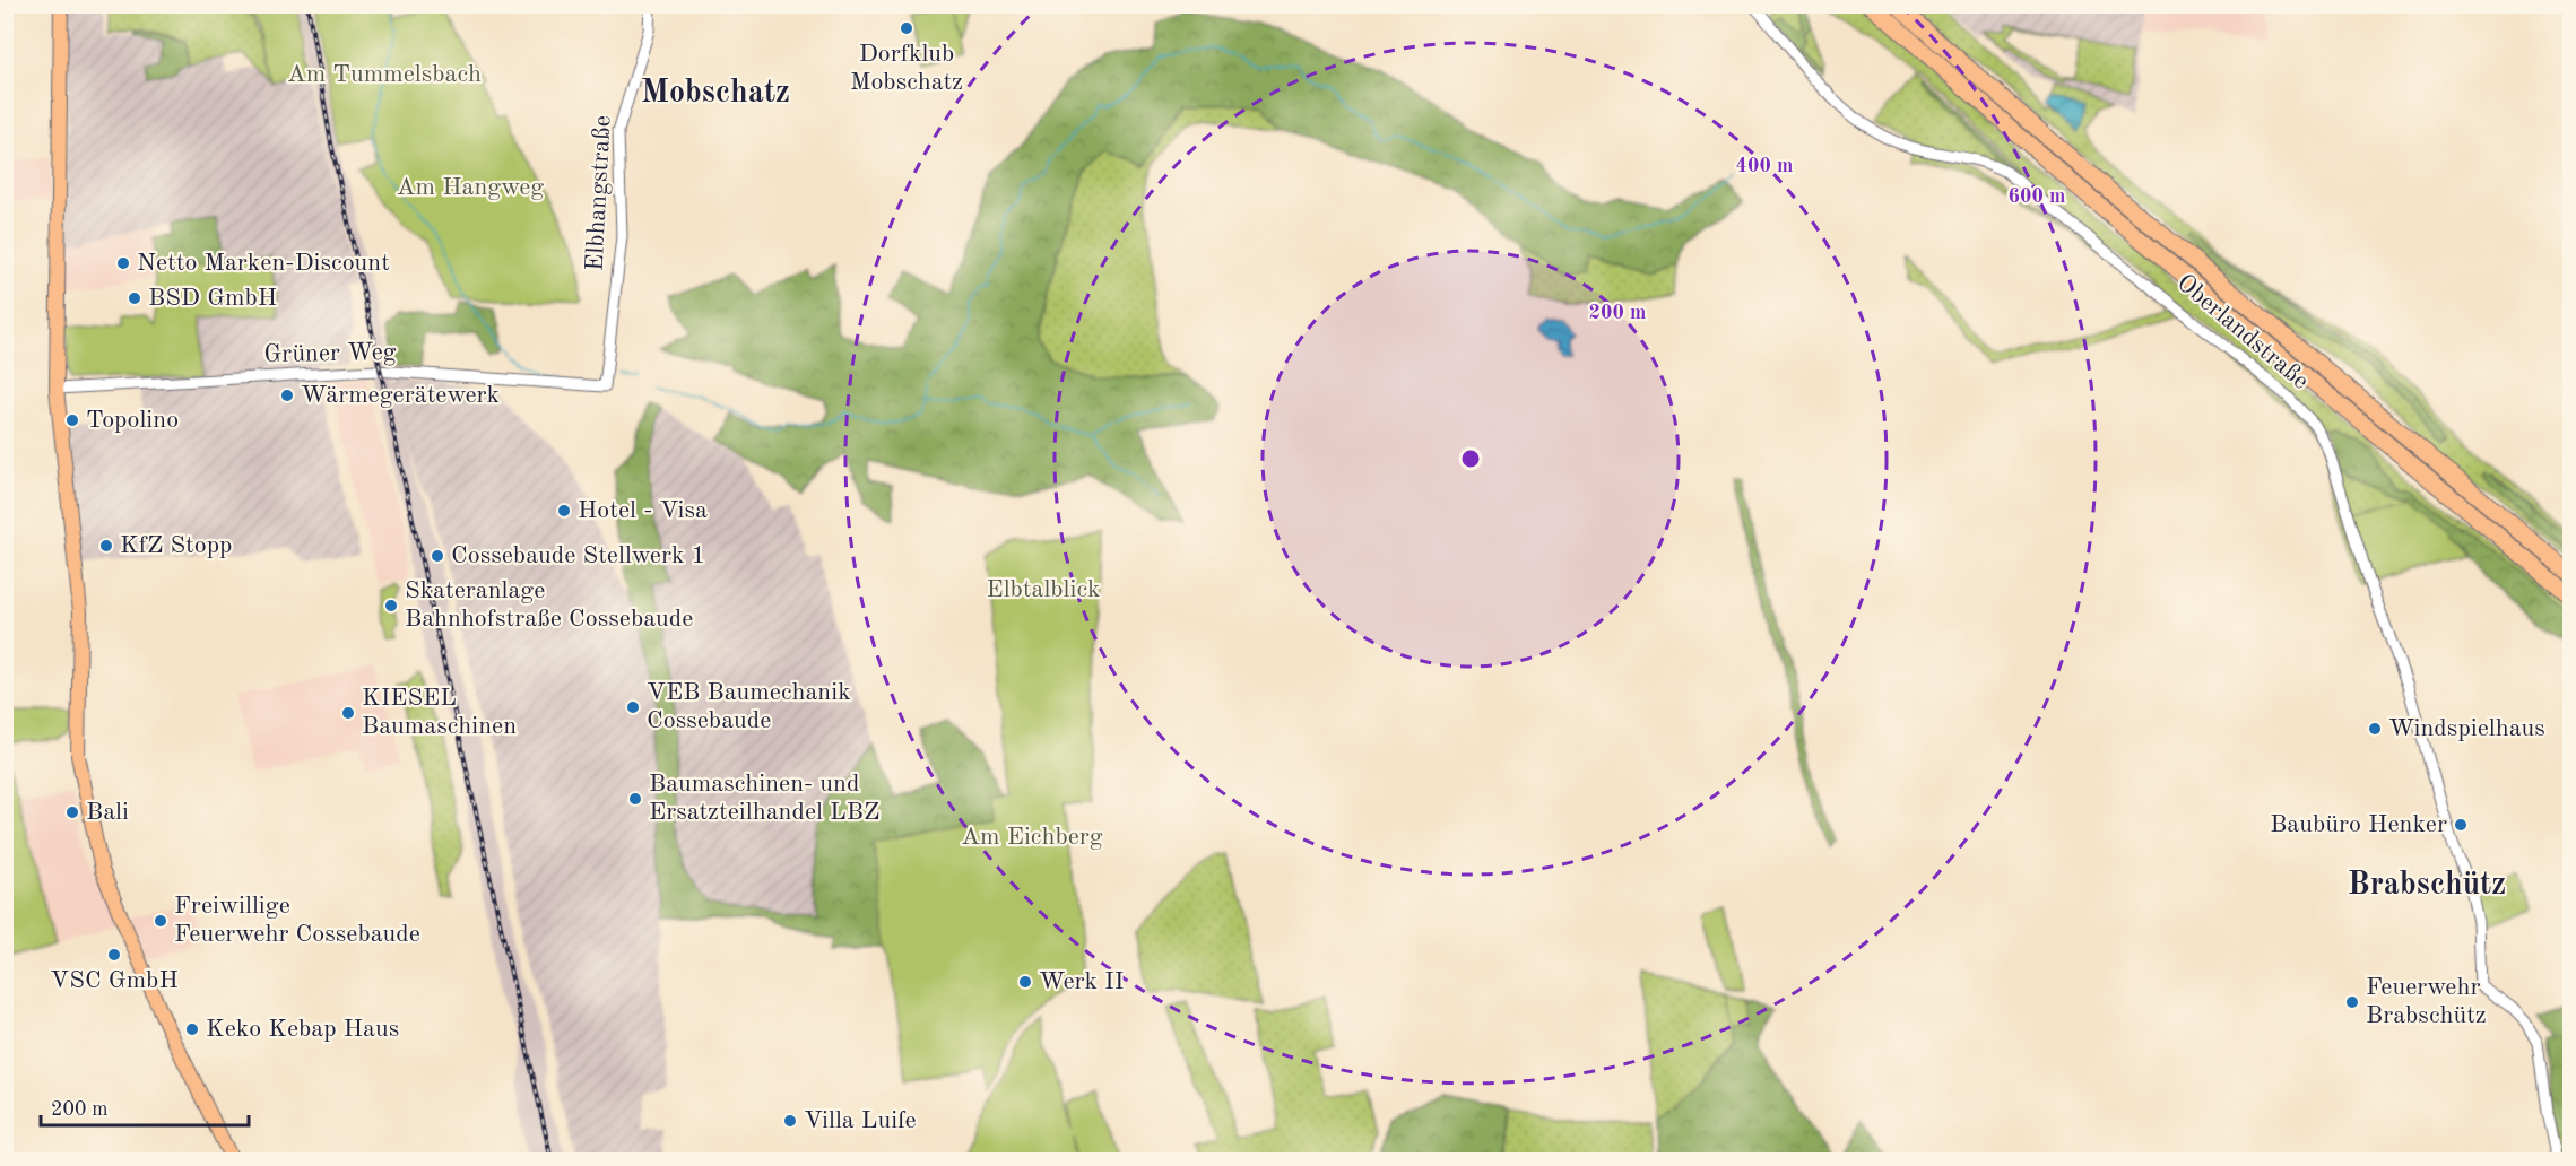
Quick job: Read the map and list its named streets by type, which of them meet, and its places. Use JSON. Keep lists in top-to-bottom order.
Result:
{
  "streets": {
    "street": ["Elbhangstraße", "Oberlandstraße", "Grüner Weg"]
  },
  "crossings": [
    ["Elbhangstraße", "Grüner Weg"]
  ],
  "districts": ["Mobschatz", "Brabschütz"],
  "parks": [
    "Am Tummelsbach",
    "Am Hangweg",
    "Elbtalblick",
    "Am Eichberg"
  ],
  "places": [
    "Dorfklub Mobschatz",
    "Netto Marken-Discount",
    "BSD GmbH",
    "Wärmegerätewerk",
    "Topolino",
    "Hotel - Visa",
    "KfZ Stopp",
    "Cossebaude Stellwerk 1",
    "Skateranlage Bahnhofstraße Cossebaude",
    "VEB Baumechanik Cossebaude",
    "KIESEL Baumaschinen",
    "Windspielhaus",
    "Baumaschinen- und Ersatzteilhandel LBZ",
    "Bali",
    "Baubüro Henker",
    "Freiwillige Feuerwehr Cossebaude",
    "VSC GmbH",
    "Werk II",
    "Feuerwehr Brabschütz",
    "Keko Kebap Haus",
    "Villa Luiſe"
  ],
  "scale_bar": "200 m",
  "rings": ["400 m", "600 m", "200 m"]
}
